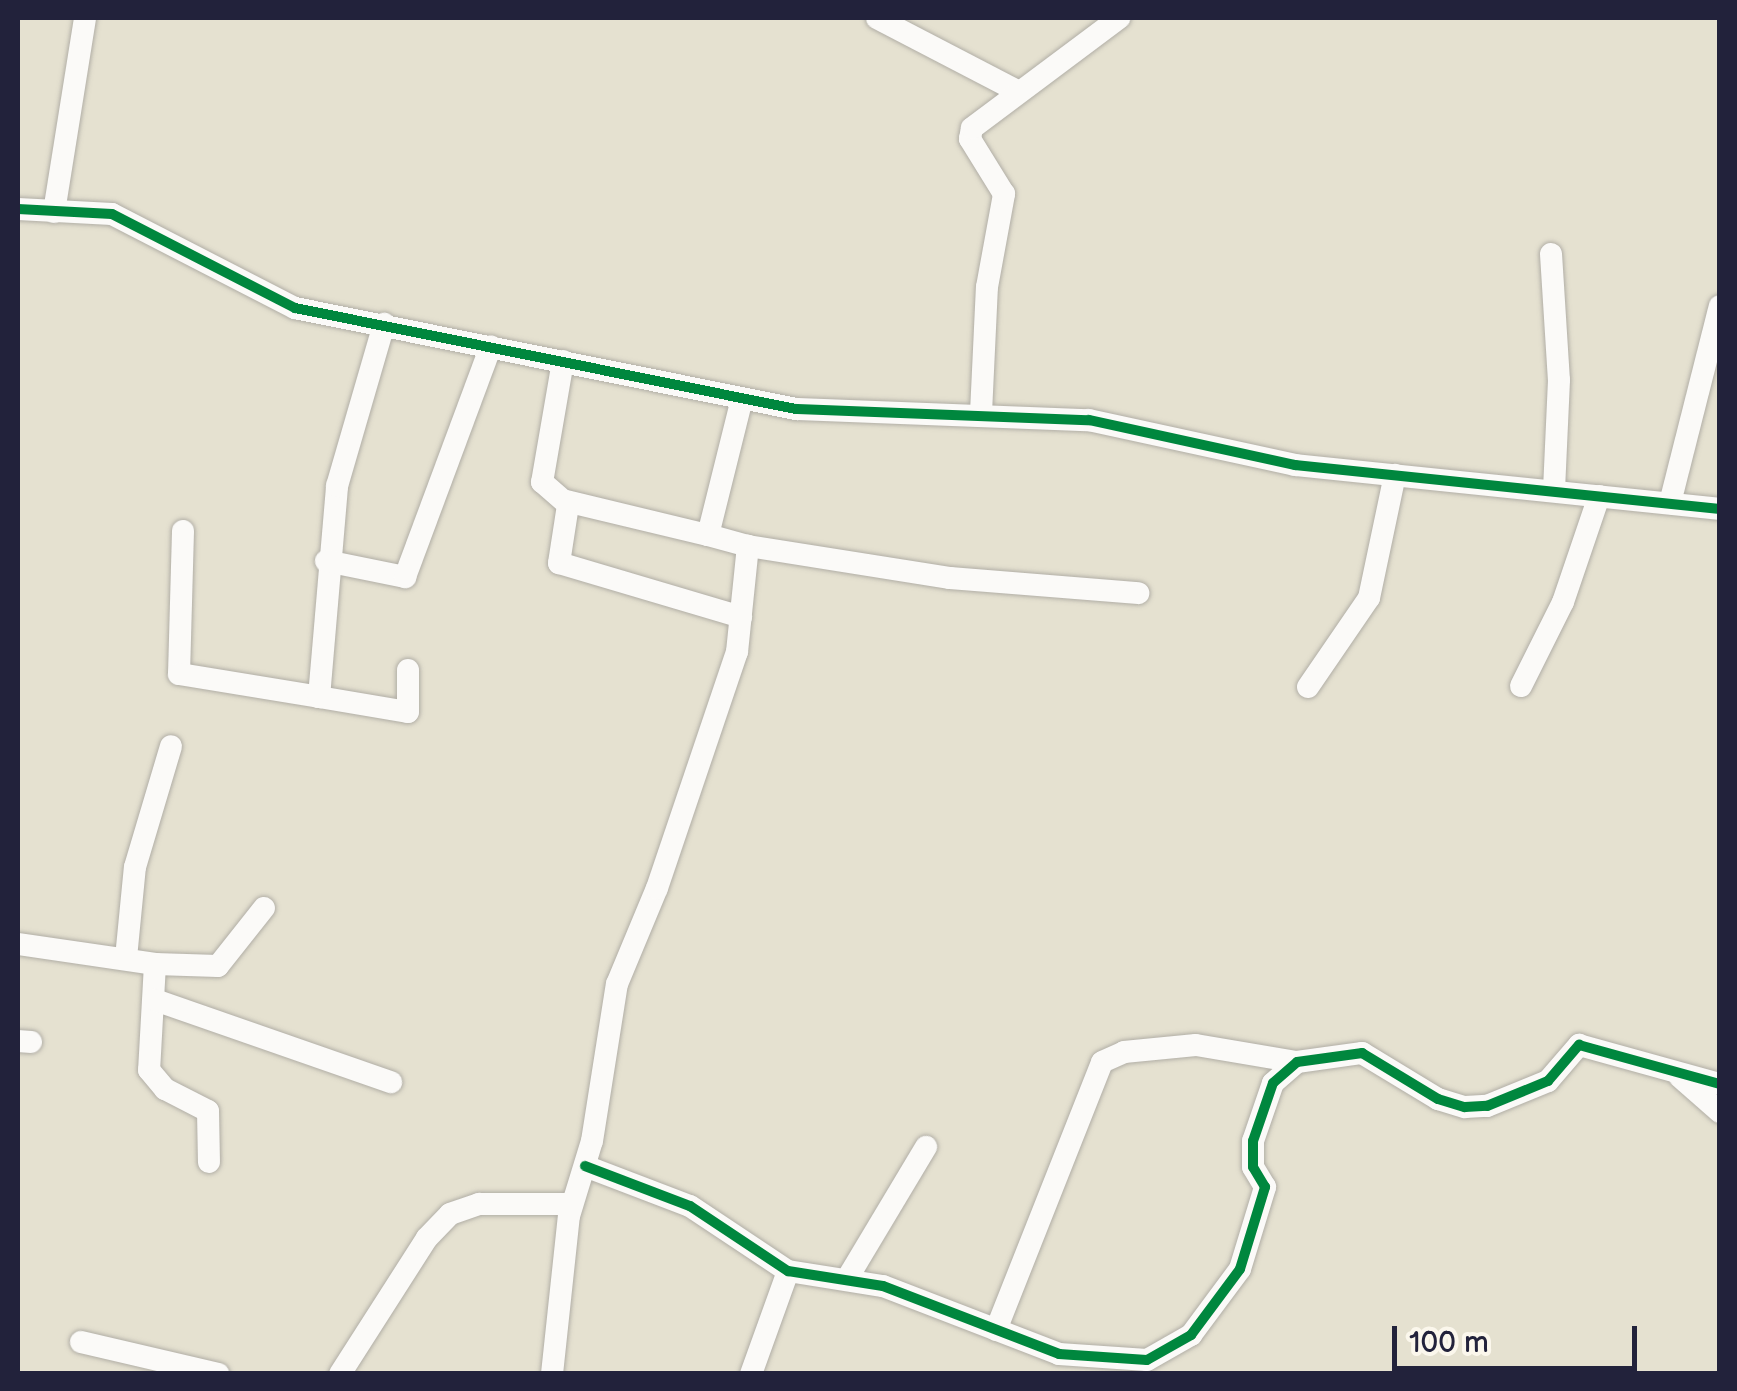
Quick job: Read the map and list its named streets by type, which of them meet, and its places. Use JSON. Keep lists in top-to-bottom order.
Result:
{
  "scale_bar": "100 m"
}
